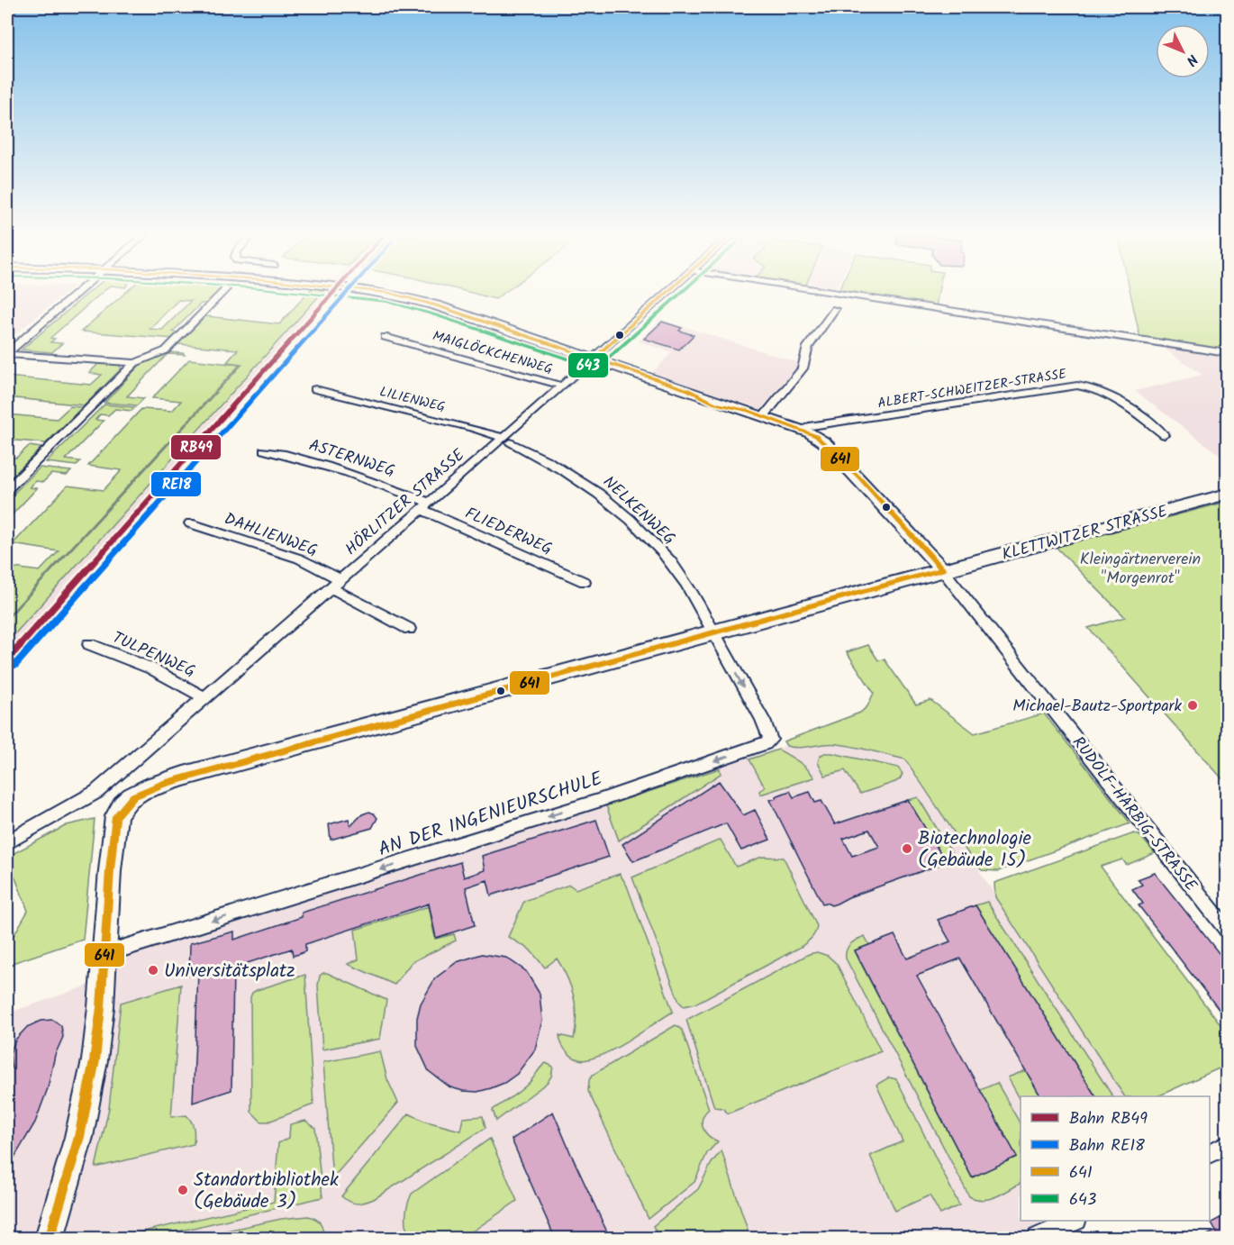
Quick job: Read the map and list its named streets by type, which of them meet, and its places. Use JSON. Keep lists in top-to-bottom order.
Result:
{
  "streets": {
    "main road": ["KLETTWITZER STRASSE"],
    "street": [
      "MAIGLÖCKCHENWEG",
      "ALBERT-SCHWEITZER-STRASSE",
      "LILIENWEG",
      "ASTERNWEG",
      "HÖRLITZER STRASSE",
      "NELKENWEG",
      "FLIEDERWEG",
      "DAHLIENWEG",
      "TULPENWEG",
      "AN DER INGENIEURSCHULE",
      "RUDOLF-HARBIG-STRASSE"
    ]
  },
  "crossings": [
    ["MAIGLÖCKCHENWEG", "HÖRLITZER STRASSE"],
    ["LILIENWEG", "HÖRLITZER STRASSE"],
    ["LILIENWEG", "NELKENWEG"],
    ["ASTERNWEG", "HÖRLITZER STRASSE"],
    ["ASTERNWEG", "FLIEDERWEG"],
    ["HÖRLITZER STRASSE", "NELKENWEG"],
    ["HÖRLITZER STRASSE", "FLIEDERWEG"],
    ["HÖRLITZER STRASSE", "DAHLIENWEG"],
    ["HÖRLITZER STRASSE", "TULPENWEG"],
    ["NELKENWEG", "KLETTWITZER STRASSE"],
    ["NELKENWEG", "AN DER INGENIEURSCHULE"],
    ["KLETTWITZER STRASSE", "AN DER INGENIEURSCHULE"],
    ["KLETTWITZER STRASSE", "RUDOLF-HARBIG-STRASSE"]
  ],
  "one_way": ["AN DER INGENIEURSCHULE"],
  "parks": ["Kleingärtnerverein \"Morgenrot\""],
  "places": [
    "Michael-Bautz-Sportpark",
    "Biotechnologie (Gebäude 15)",
    "Universitätsplatz",
    "Standortbibliothek (Gebäude 3)"
  ],
  "lines": [
    "rail line RB49",
    "rail line RE18",
    "transit line 641",
    "transit line 643"
  ],
  "legend": [
    "Bahn RB49",
    "Bahn RE18",
    "641",
    "643"
  ],
  "north": "bottom right"
}
